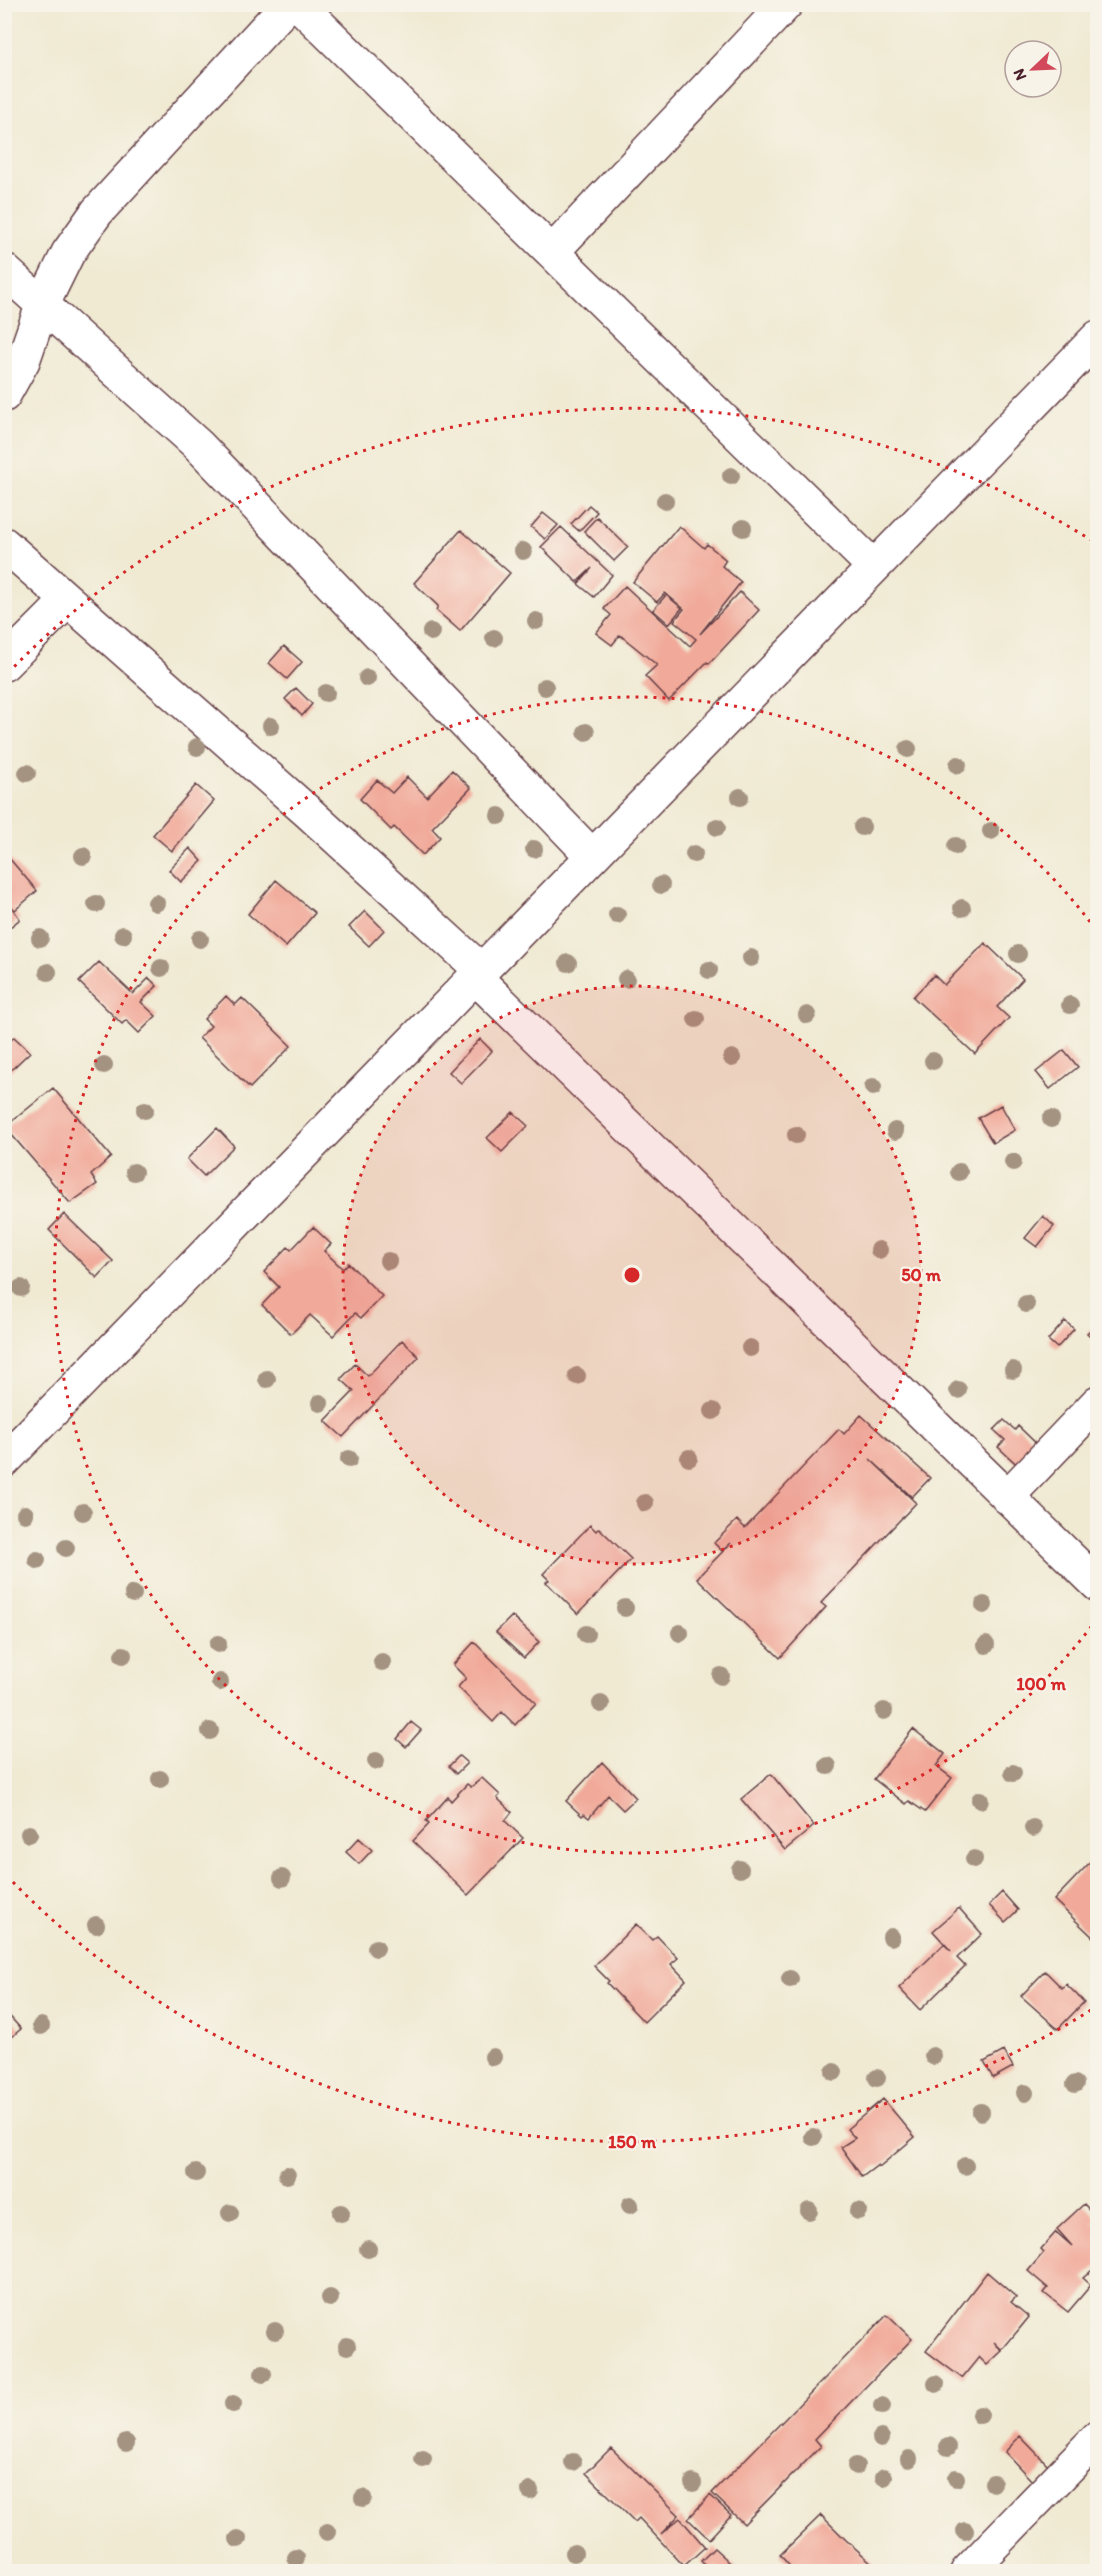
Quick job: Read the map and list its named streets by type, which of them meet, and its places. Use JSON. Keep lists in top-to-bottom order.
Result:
{
  "north": "bottom left",
  "rings": ["50 m", "100 m", "150 m"]
}
